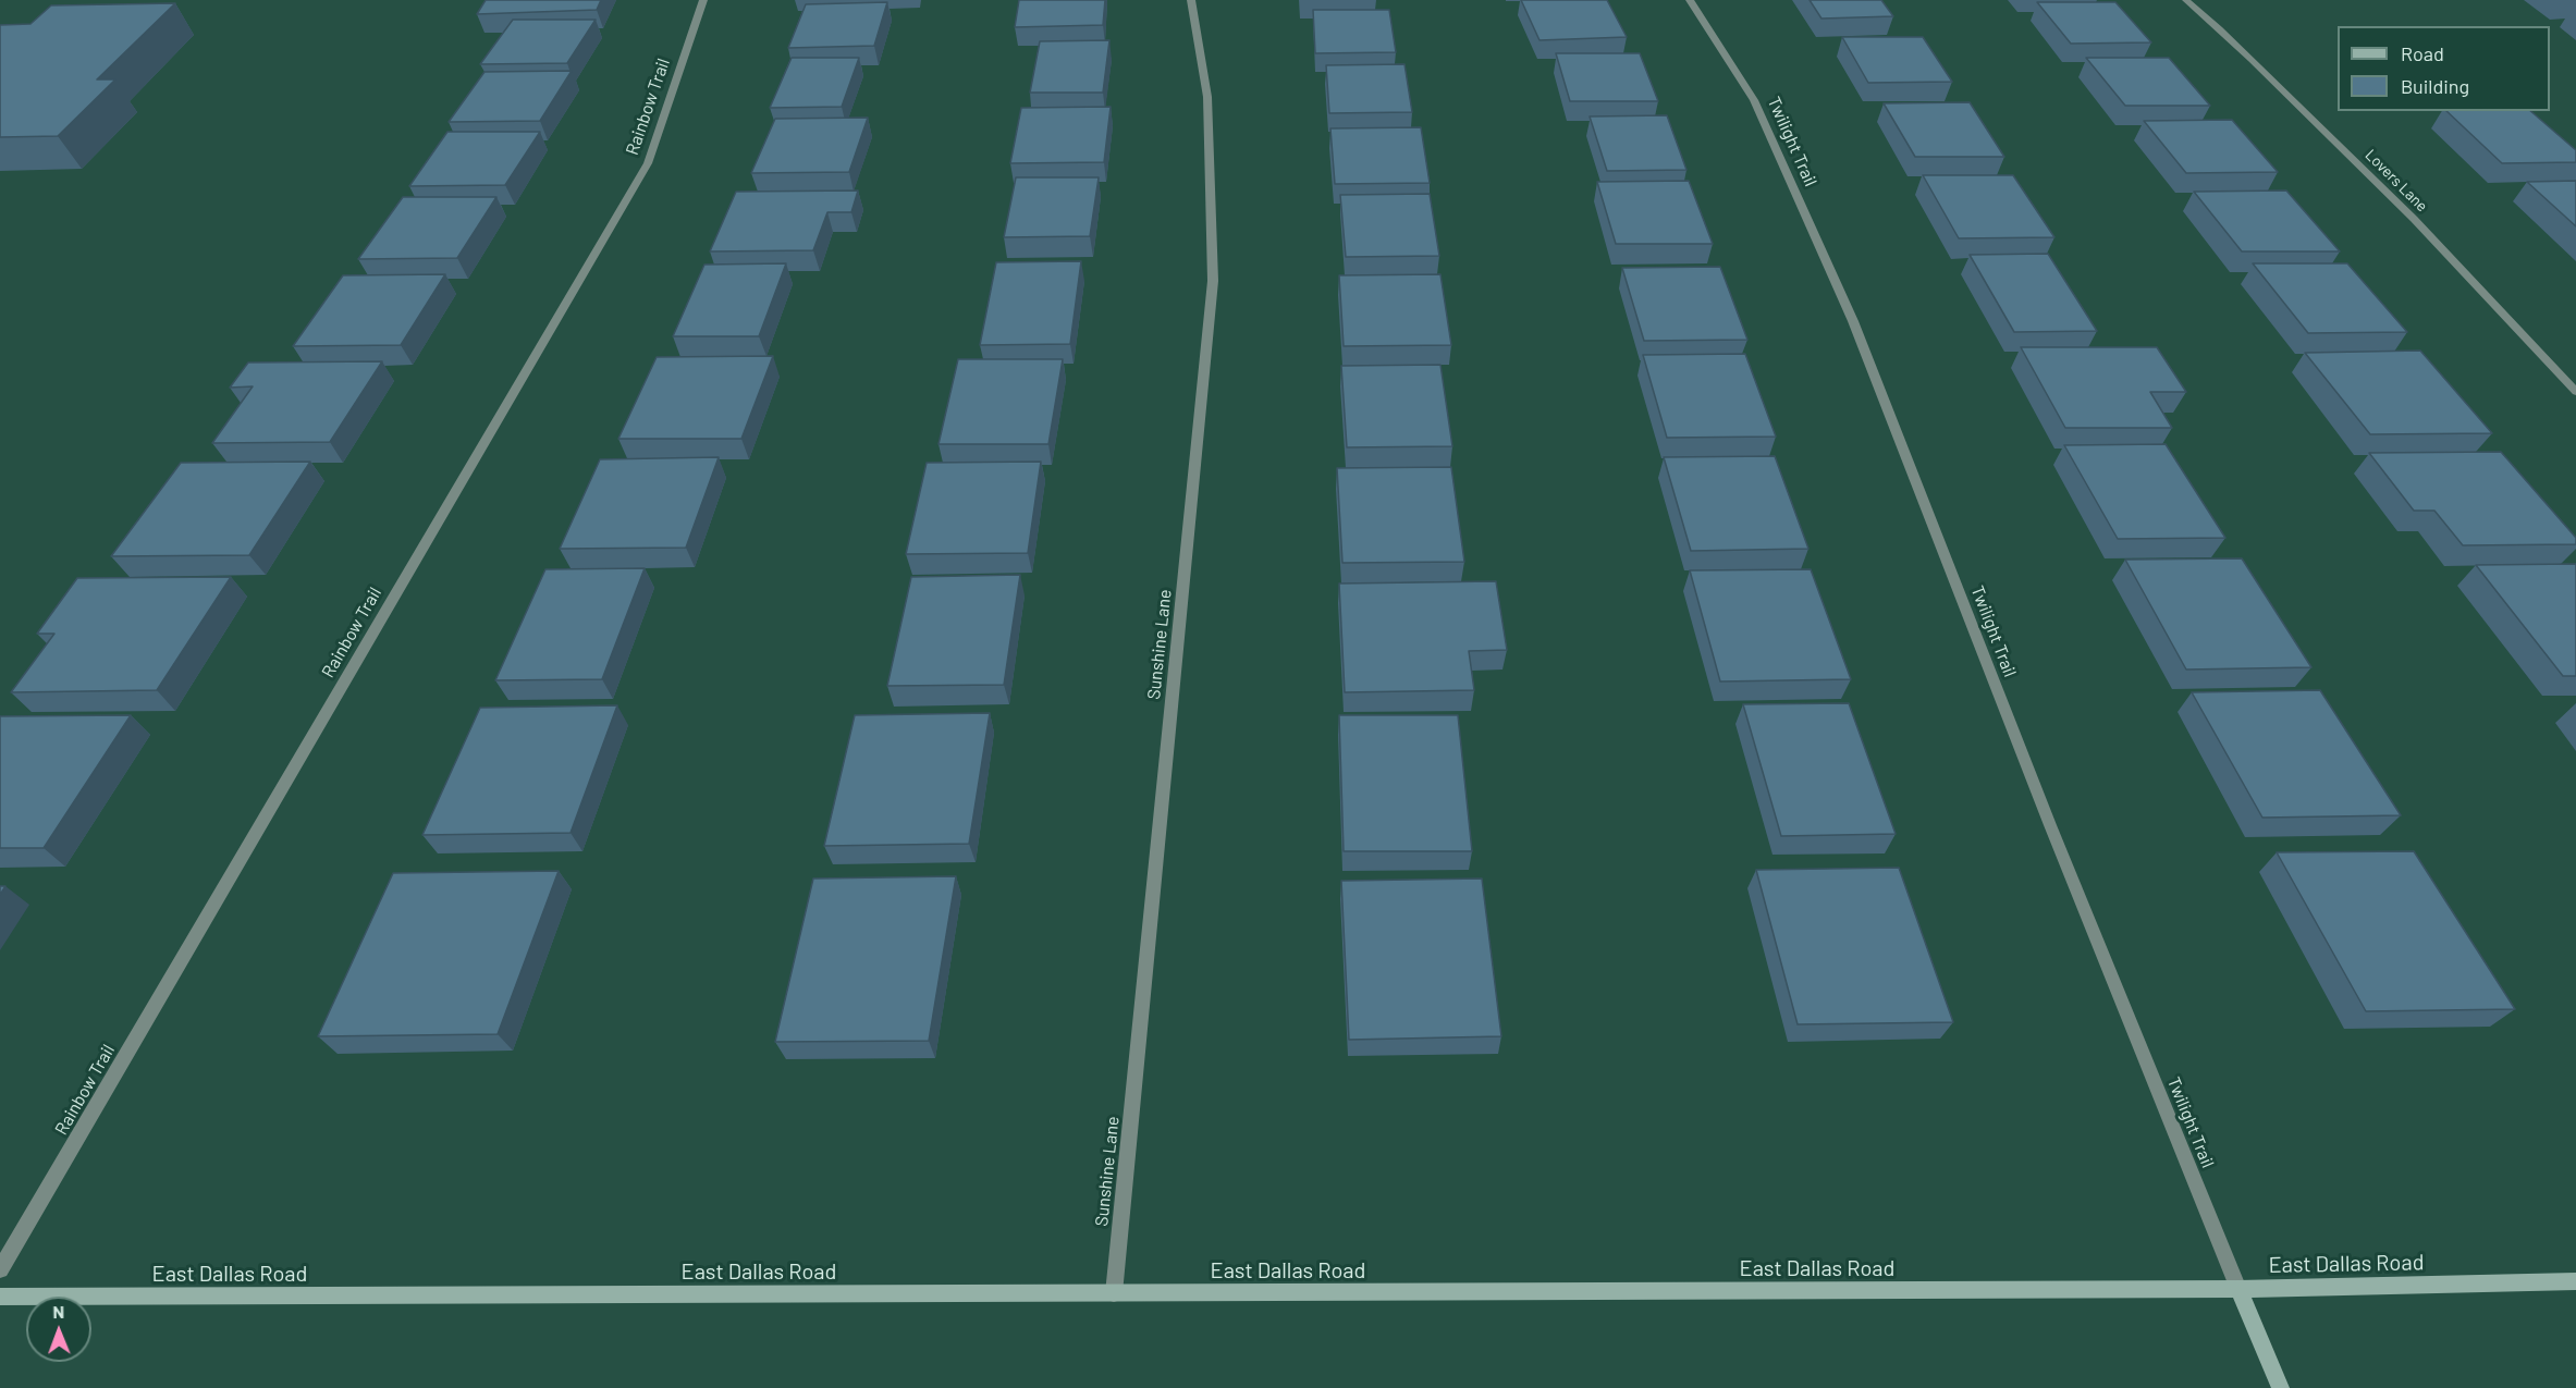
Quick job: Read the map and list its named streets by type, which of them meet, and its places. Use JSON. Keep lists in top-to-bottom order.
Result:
{
  "streets": {
    "main road": ["East Dallas Road"],
    "street": [
      "Rainbow Trail",
      "Twilight Trail",
      "Lovers Lane",
      "Sunshine Lane"
    ]
  },
  "crossings": [
    ["Twilight Trail", "East Dallas Road"],
    ["Sunshine Lane", "East Dallas Road"]
  ],
  "legend": ["Road", "Building"],
  "north": "top"
}
